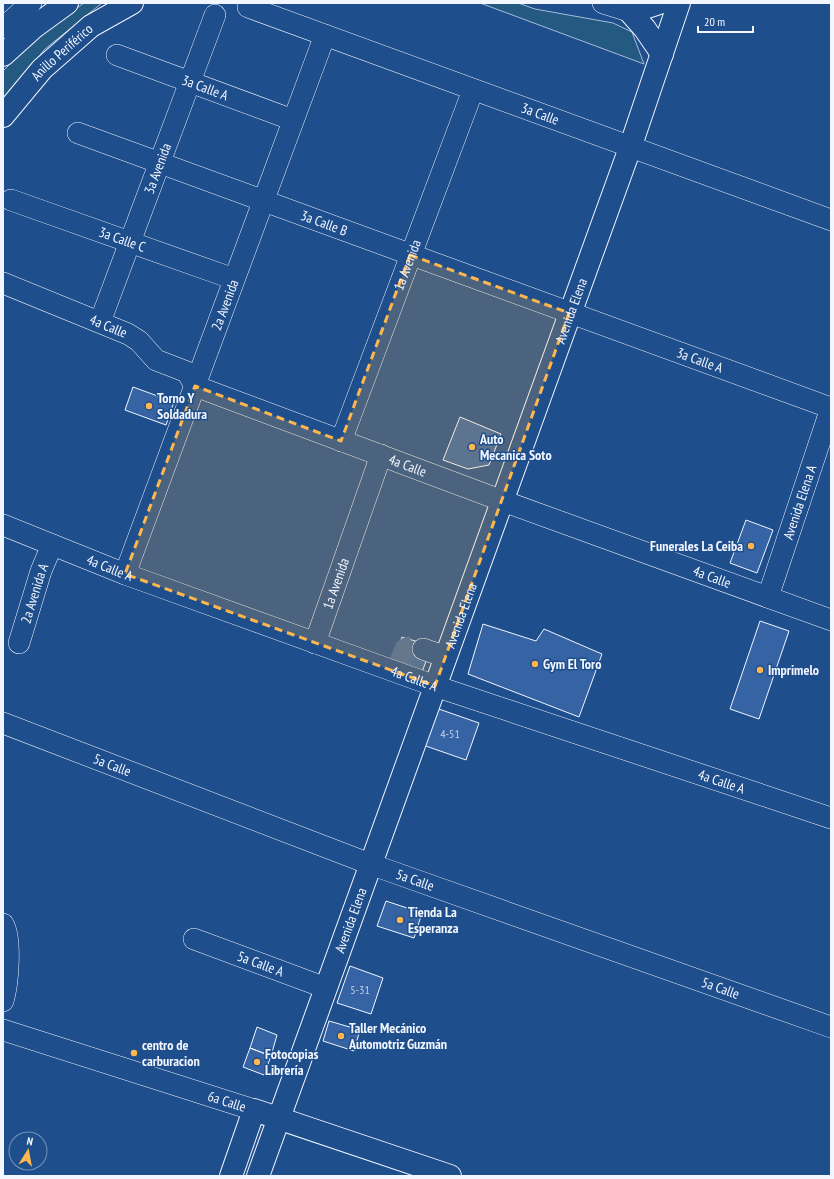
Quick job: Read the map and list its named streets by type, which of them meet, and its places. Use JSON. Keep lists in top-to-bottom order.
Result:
{
  "streets": {
    "main road": ["Anillo Periférico", "Avenida Elena", "6a Calle"],
    "street": [
      "3a Calle A",
      "3a Calle",
      "3a Avenida",
      "3a Calle B",
      "3a Calle C",
      "1a Avenida",
      "2a Avenida",
      "4a Calle",
      "Avenida Elena A",
      "4a Calle A",
      "2a Avenida A",
      "5a Calle",
      "5a Calle A"
    ]
  },
  "crossings": [
    ["3a Calle A", "3a Avenida"],
    ["3a Calle A", "3a Calle B"],
    ["3a Calle A", "2a Avenida"],
    ["3a Calle A", "Avenida Elena"],
    ["3a Calle A", "Avenida Elena A"],
    ["3a Calle", "1a Avenida"],
    ["3a Calle", "2a Avenida"],
    ["3a Calle", "Avenida Elena"],
    ["3a Avenida", "3a Calle B"],
    ["3a Avenida", "3a Calle C"],
    ["3a Avenida", "4a Calle"],
    ["3a Calle B", "1a Avenida"],
    ["3a Calle B", "2a Avenida"],
    ["3a Calle B", "Avenida Elena"],
    ["3a Calle C", "2a Avenida"],
    ["1a Avenida", "4a Calle"],
    ["1a Avenida", "4a Calle A"],
    ["2a Avenida", "4a Calle"],
    ["2a Avenida", "4a Calle A"],
    ["Avenida Elena", "4a Calle"],
    ["Avenida Elena", "4a Calle A"],
    ["Avenida Elena", "5a Calle"],
    ["Avenida Elena", "5a Calle A"],
    ["Avenida Elena", "6a Calle"],
    ["4a Calle", "Avenida Elena A"],
    ["4a Calle A", "2a Avenida A"]
  ],
  "places": [
    "Torno Y Soldadura",
    "Auto Mecanica Soto",
    "Funerales La Ceiba",
    "Gym El Toro",
    "Imprimelo",
    "Tienda La Esperanza",
    "Taller Mecánico Automotriz Guzmán",
    "centro de carburacion",
    "Fotocopias Librería"
  ],
  "house_numbers": ["4-51", "5-31"],
  "scale_bar": "20 m",
  "north": "top"
}
